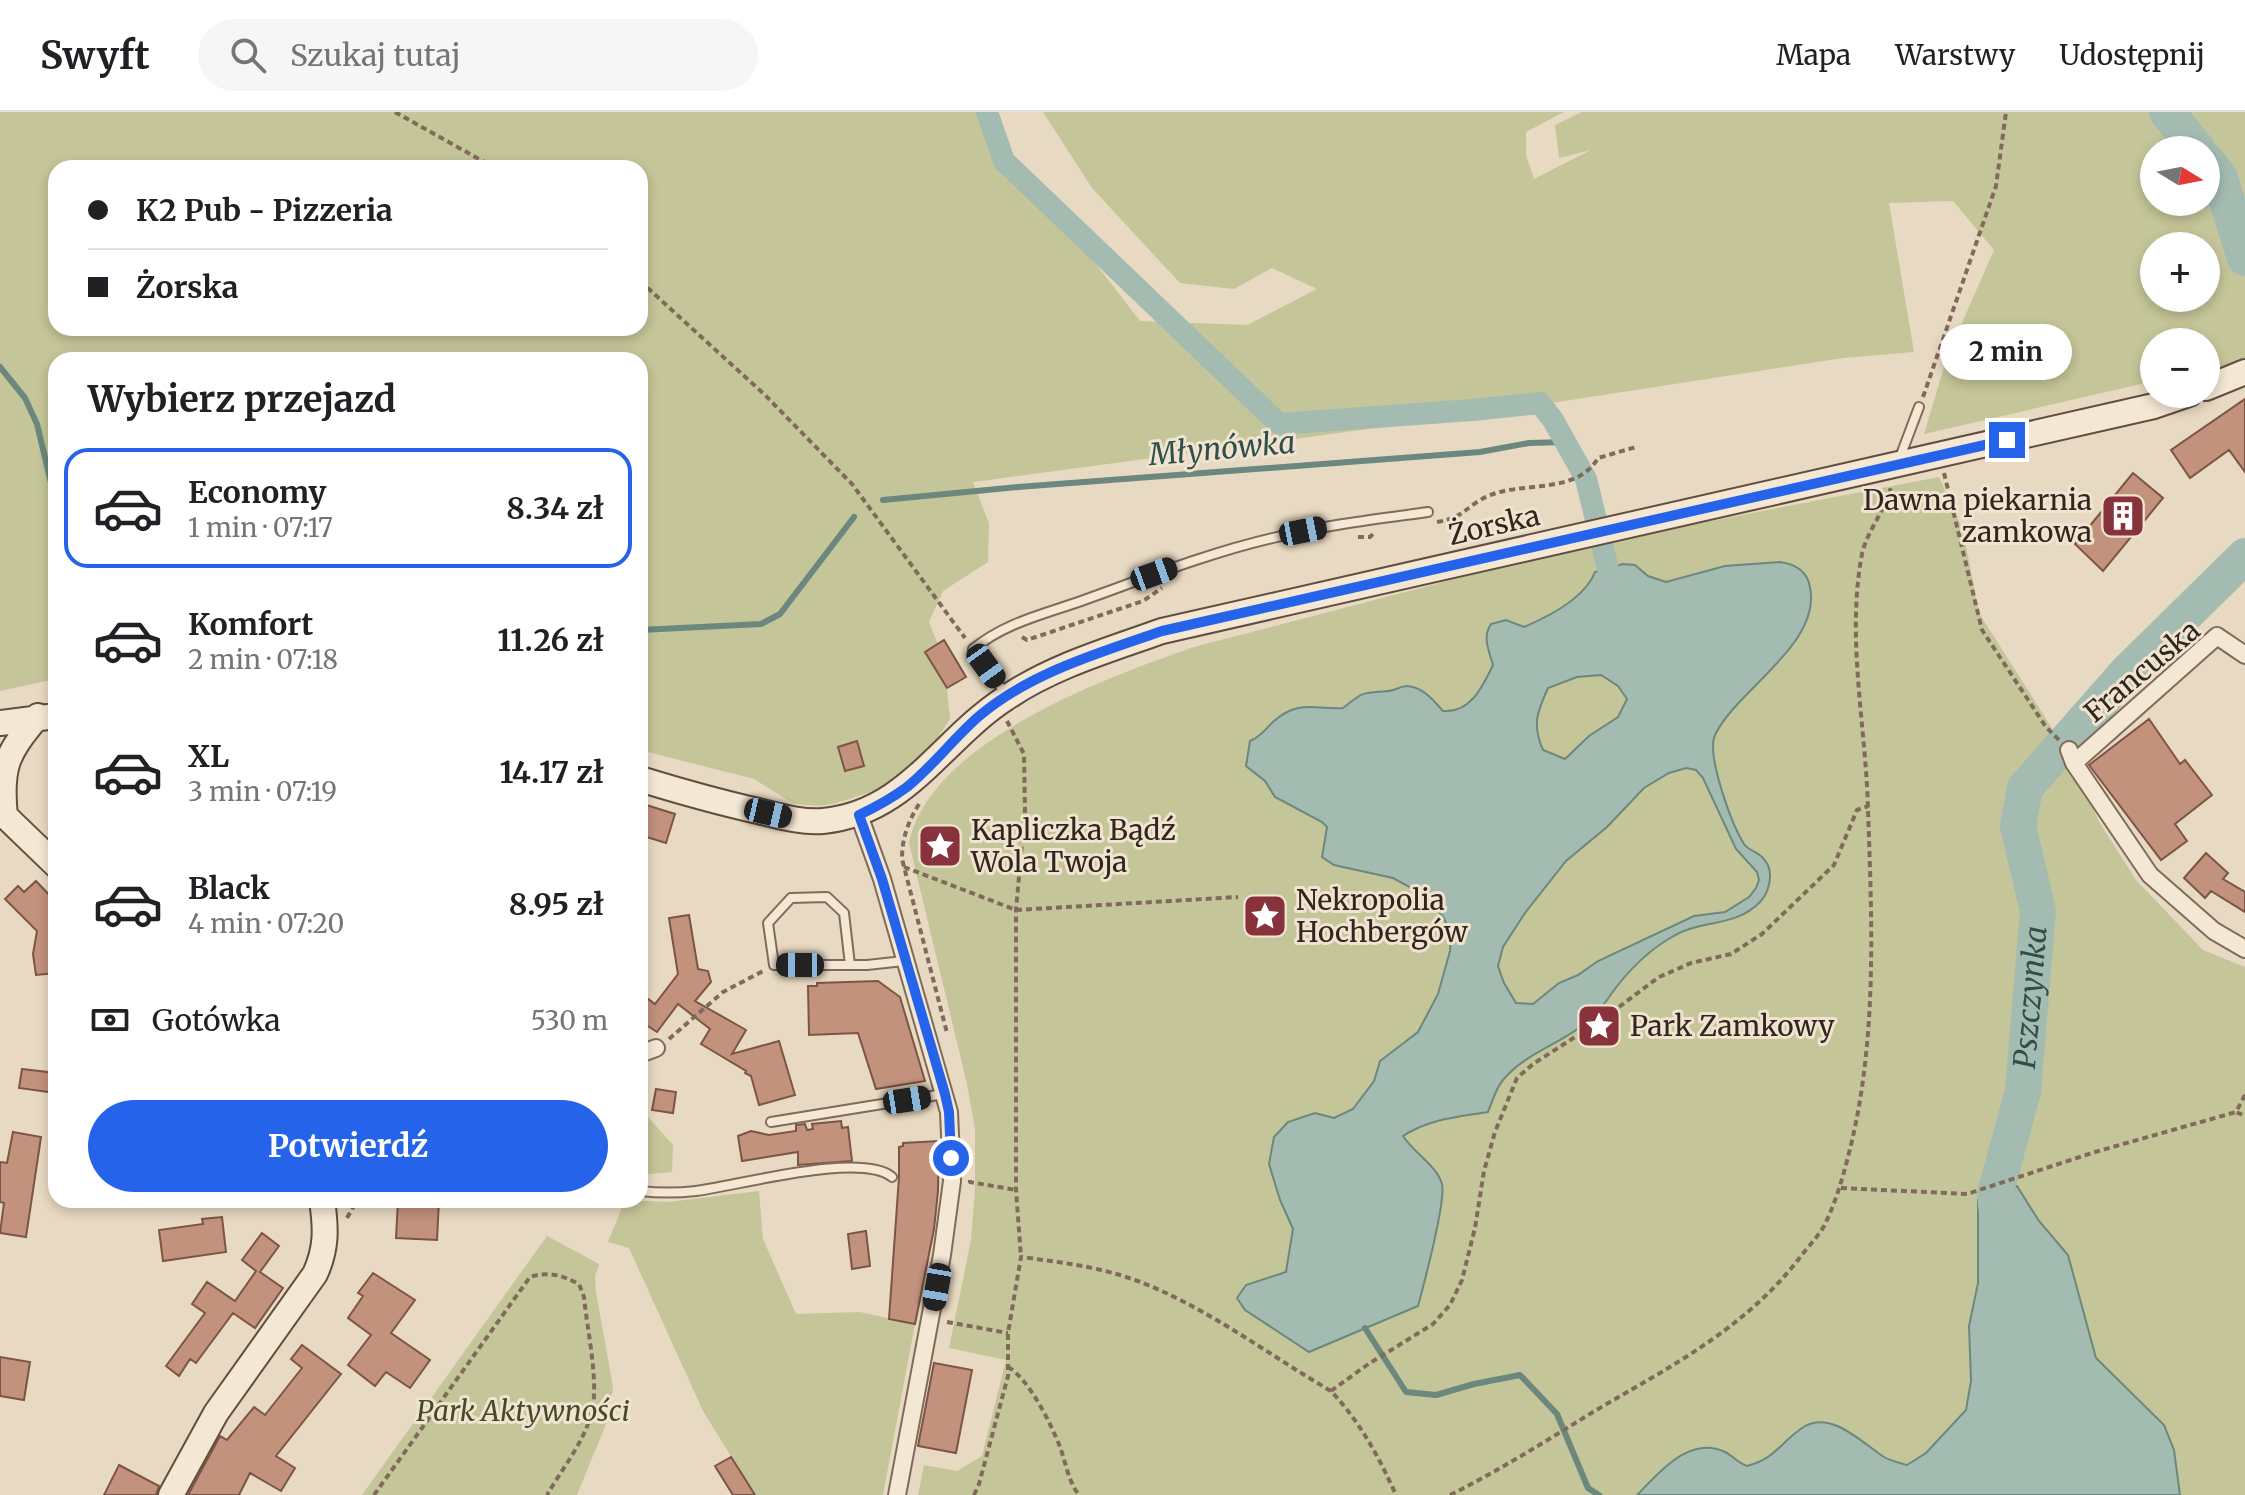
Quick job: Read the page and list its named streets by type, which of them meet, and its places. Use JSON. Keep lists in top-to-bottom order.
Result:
{
  "streets": {
    "main road": ["Żorska"],
    "street": ["Francuska"]
  },
  "water": ["Młynówka", "Pszczynka"],
  "parks": ["Park Aktywności"],
  "places": {
    "building": ["Dawna piekarnia zamkowa"],
    "place": ["Kapliczka Bądź Wola Twoja", "Nekropolia Hochbergów", "Park Zamkowy"]
  },
  "north": "right",
  "page": {
    "header": "Swyft",
    "search": "Szukaj tutaj",
    "nav": ["Mapa", "Warstwy", "Udostępnij"],
    "map_buttons": ["+", "−"],
    "banner": ["K2 Pub - Pizzeria", "Żorska"],
    "bubble": "2 min",
    "heading": "Wybierz przejazd",
    "list": [
      {
        "name": "Economy",
        "note": "1 min · 07:17",
        "value": "8.34 zł"
      },
      {
        "name": "Komfort",
        "note": "2 min · 07:18",
        "value": "11.26 zł"
      },
      {
        "name": "XL",
        "note": "3 min · 07:19",
        "value": "14.17 zł"
      },
      {
        "name": "Black",
        "note": "4 min · 07:20",
        "value": "8.95 zł"
      }
    ],
    "pay": ["Gotówka", "530 m"],
    "buttons": "Potwierdź"
  }
}
